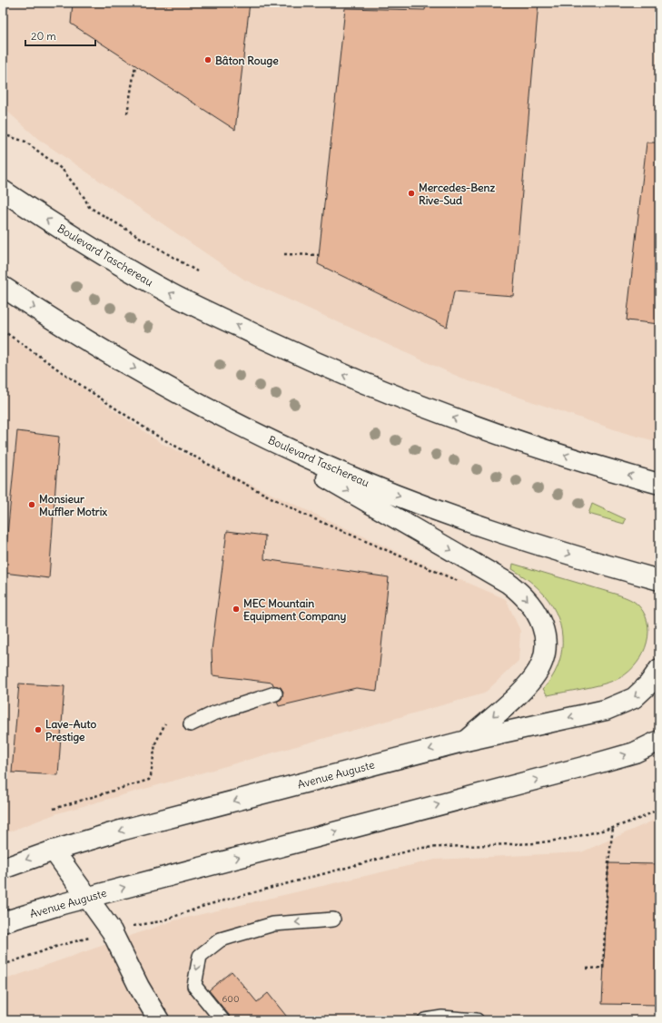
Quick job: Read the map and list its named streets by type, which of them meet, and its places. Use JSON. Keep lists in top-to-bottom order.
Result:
{
  "streets": {
    "main road": ["Boulevard Taschereau", "Avenue Auguste"]
  },
  "places": [
    "Bâton Rouge",
    "Mercedes-Benz Rive-Sud",
    "Monsieur Muffler Motrix",
    "MEC Mountain Equipment Company",
    "Lave-Auto Prestige"
  ],
  "house_numbers": ["600"],
  "scale_bar": "20 m"
}
